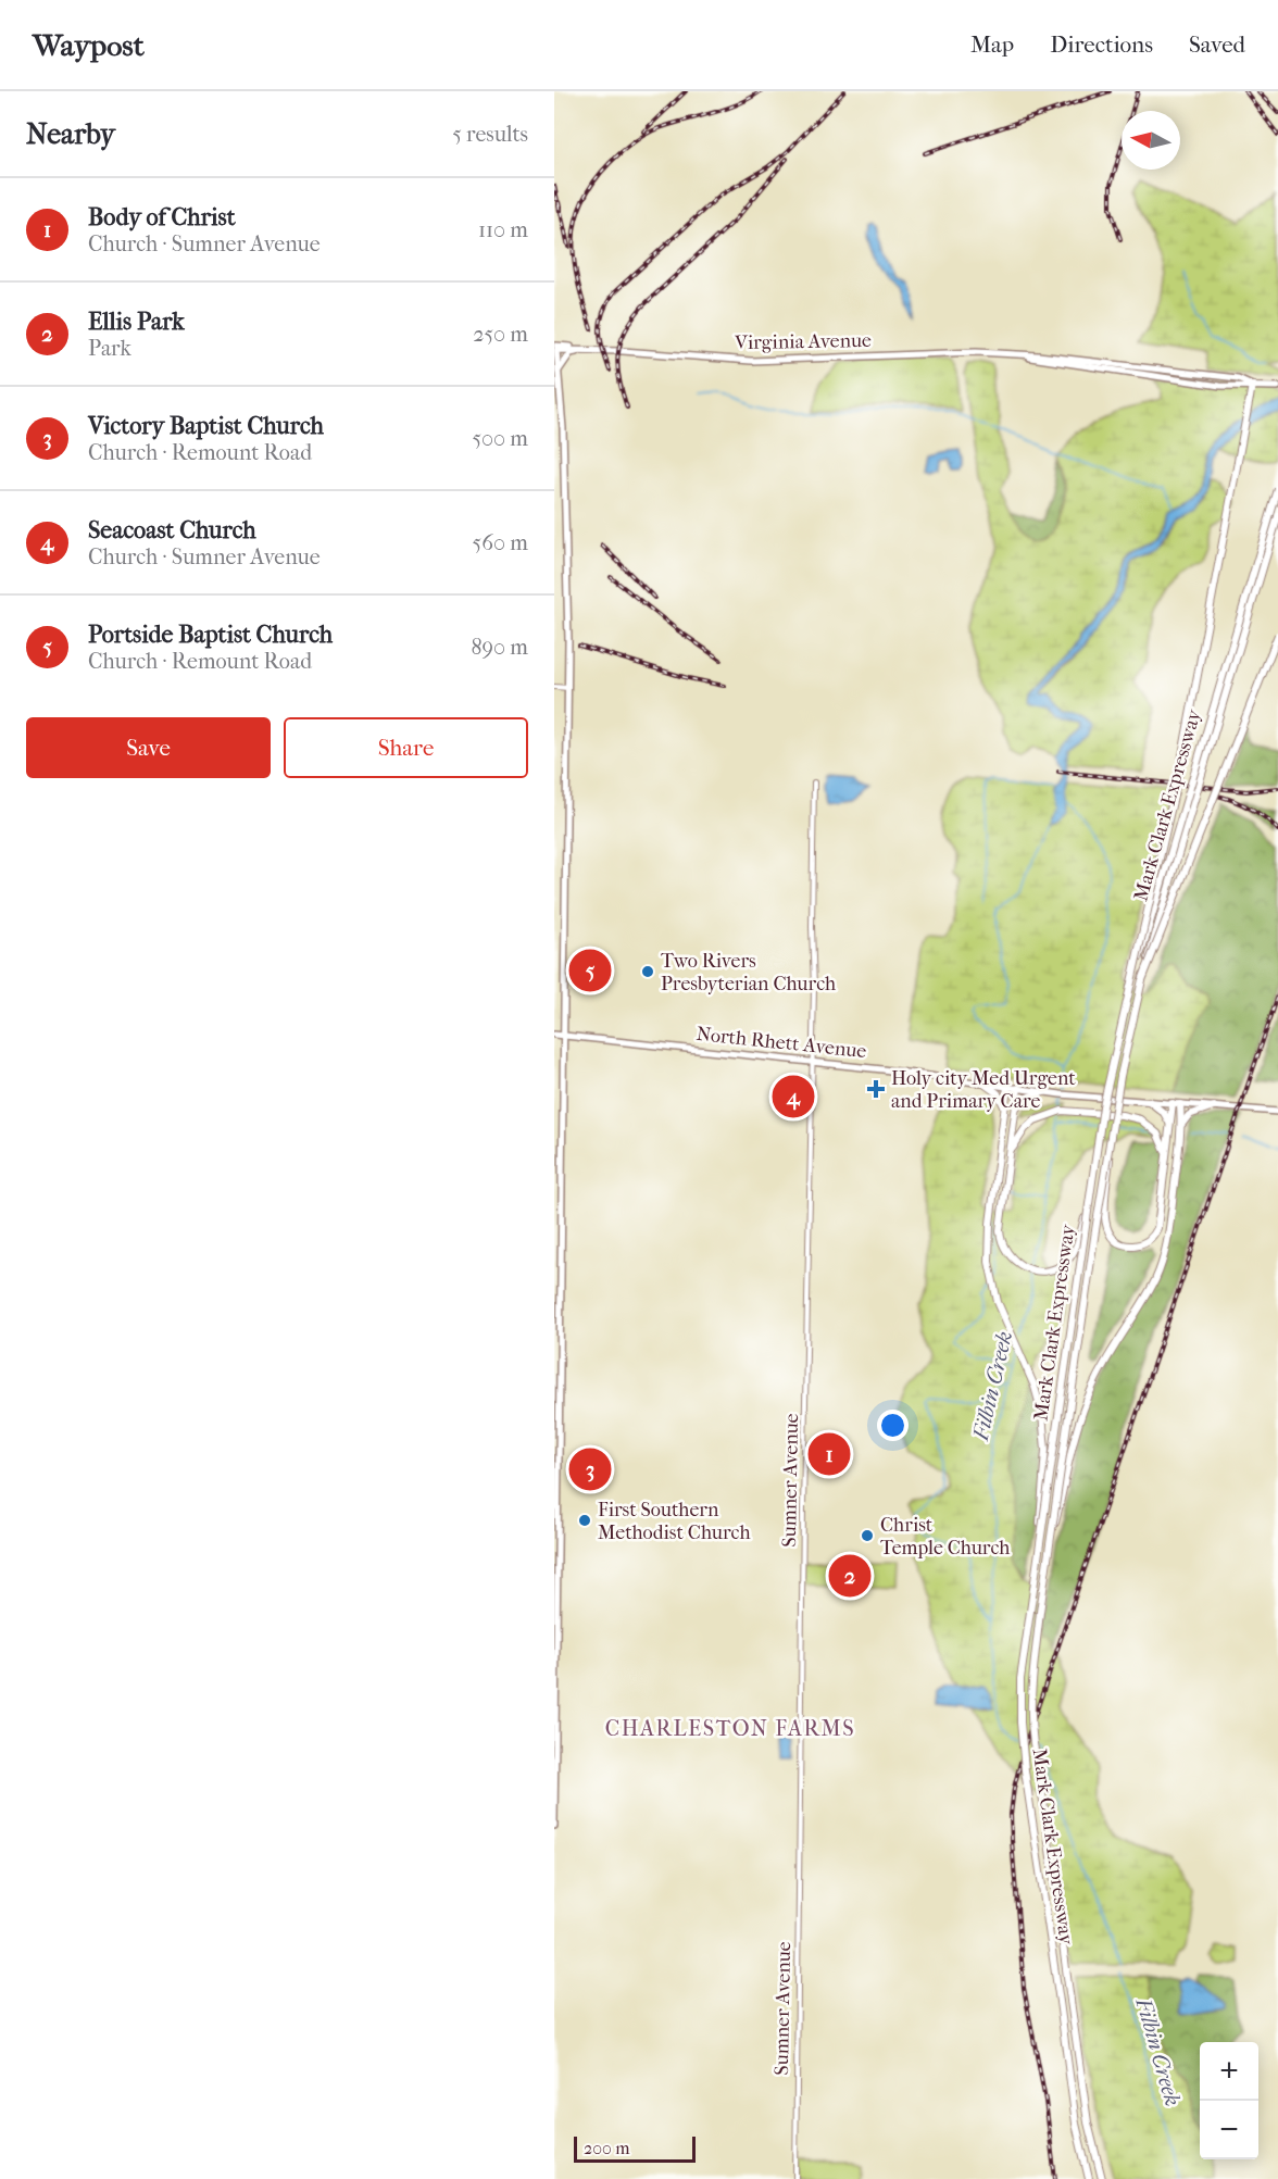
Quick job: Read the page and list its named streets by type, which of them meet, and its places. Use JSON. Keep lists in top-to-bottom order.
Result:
{
  "streets": {
    "highway": ["Mark Clark Expressway"],
    "main road": ["Virginia Avenue", "North Rhett Avenue"],
    "street": ["Sumner Avenue"]
  },
  "crossings": [
    ["North Rhett Avenue", "Sumner Avenue"]
  ],
  "districts": ["CHARLESTON FARMS"],
  "water": ["Filbin Creek"],
  "places": {
    "other": ["Two Rivers Presbyterian Church", "First Southern Methodist Church", "Christ Temple Church"],
    "health": ["Holy city Med Urgent and Primary Care"]
  },
  "scale_bar": "200 m",
  "north": "left",
  "page": {
    "header": "Waypost",
    "nav": ["Map", "Directions", "Saved"],
    "heading": ["Nearby", "5 results"],
    "list": [
      {
        "mark": "1",
        "name": "Body of Christ",
        "note": "Church · Sumner Avenue",
        "value": "110 m"
      },
      {
        "mark": "2",
        "name": "Ellis Park",
        "note": "Park",
        "value": "250 m"
      },
      {
        "mark": "3",
        "name": "Victory Baptist Church",
        "note": "Church · Remount Road",
        "value": "500 m"
      },
      {
        "mark": "4",
        "name": "Seacoast Church",
        "note": "Church · Sumner Avenue",
        "value": "560 m"
      },
      {
        "mark": "5",
        "name": "Portside Baptist Church",
        "note": "Church · Remount Road",
        "value": "890 m"
      }
    ],
    "buttons": ["Save", "Share"],
    "pins": [
      "5",
      "4",
      "1",
      "3",
      "2"
    ],
    "map_buttons": ["+", "−"],
    "scale": "200 m"
  }
}
